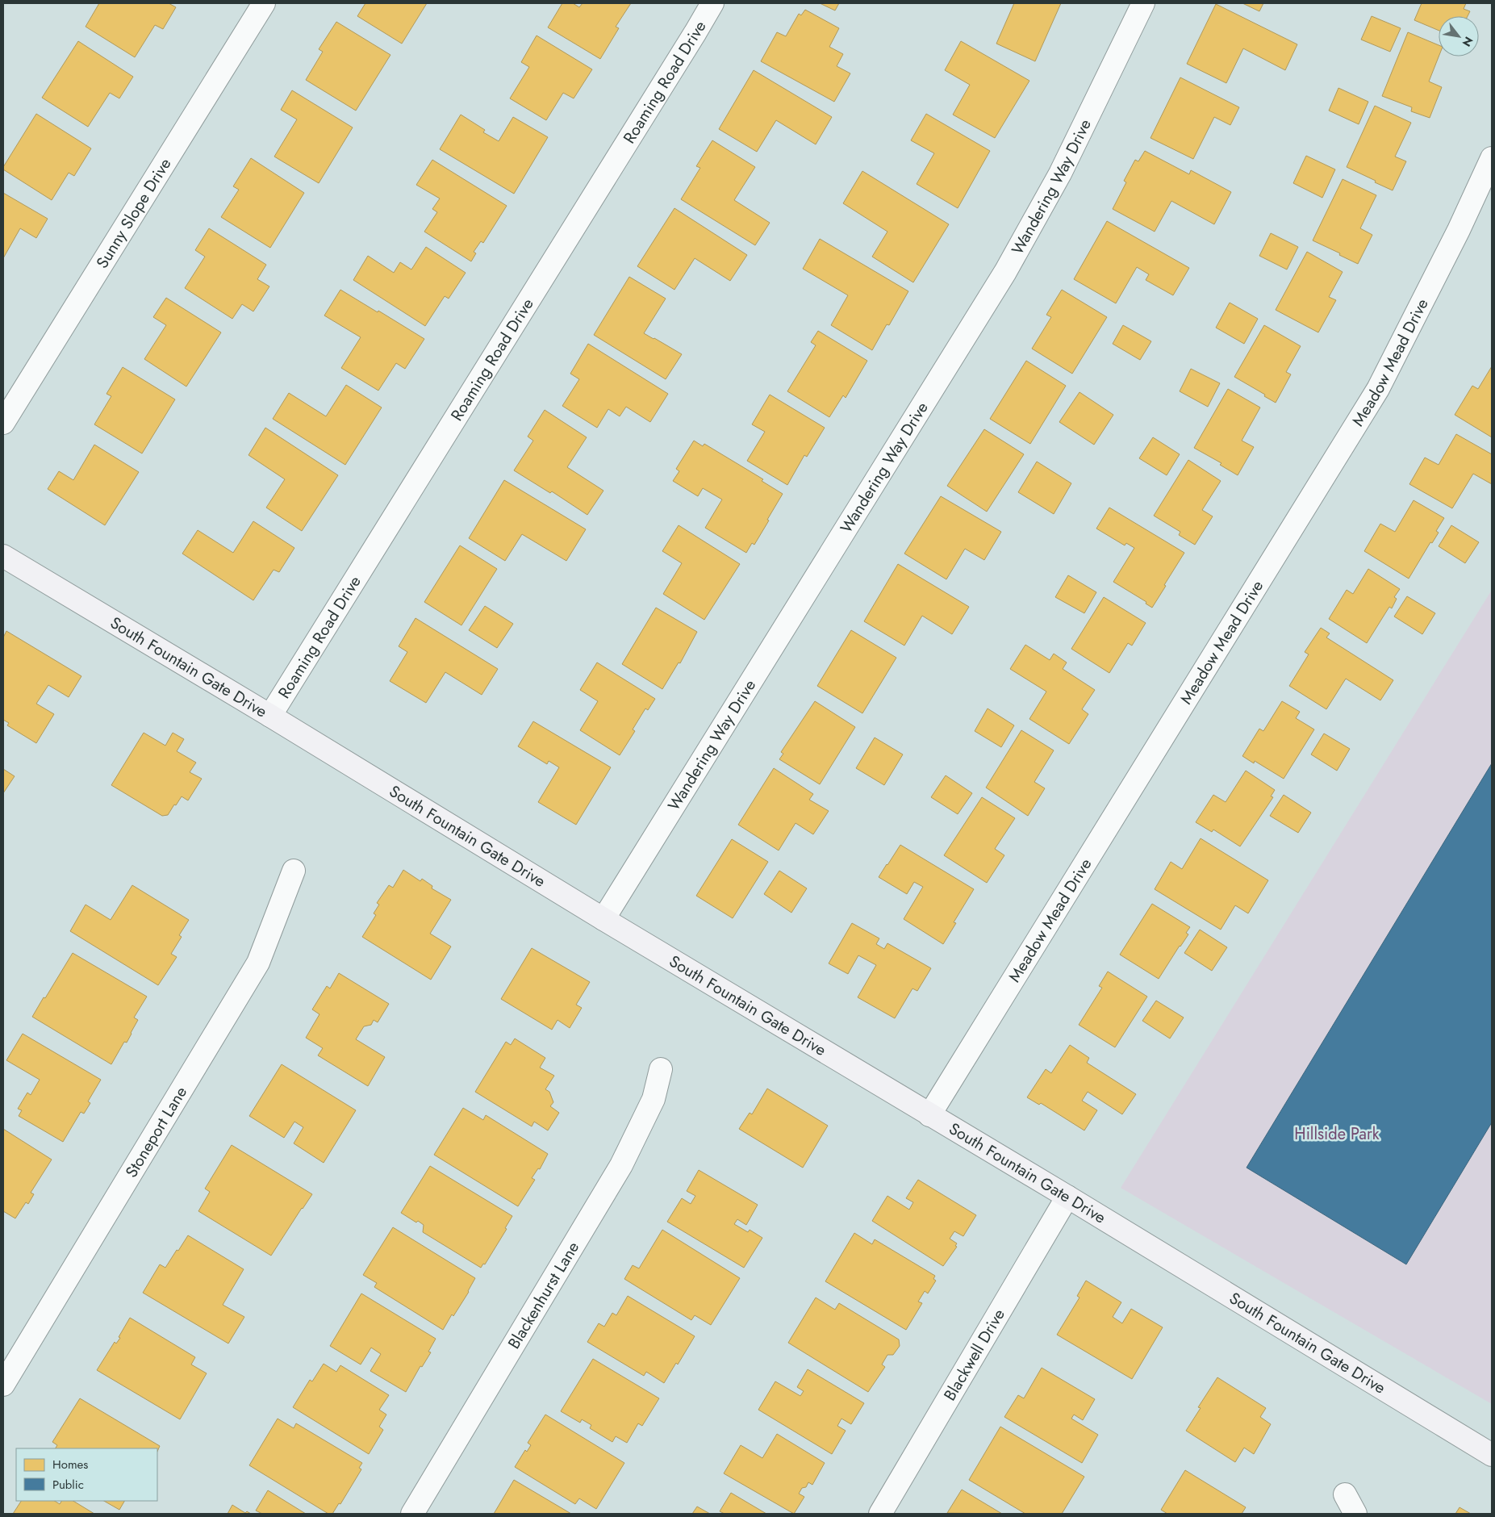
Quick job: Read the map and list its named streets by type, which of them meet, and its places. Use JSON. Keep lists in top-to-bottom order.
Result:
{
  "streets": {
    "street": [
      "Roaming Road Drive",
      "Wandering Way Drive",
      "Sunny Slope Drive",
      "Meadow Mead Drive",
      "South Fountain Gate Drive",
      "Stoneport Lane",
      "Blackenhurst Lane",
      "Blackwell Drive"
    ]
  },
  "crossings": [
    ["Roaming Road Drive", "South Fountain Gate Drive"],
    ["Wandering Way Drive", "South Fountain Gate Drive"],
    ["Meadow Mead Drive", "South Fountain Gate Drive"],
    ["South Fountain Gate Drive", "Blackwell Drive"]
  ],
  "parks": ["Hillside Park"],
  "legend": ["Homes", "Public"],
  "north": "bottom right"
}
